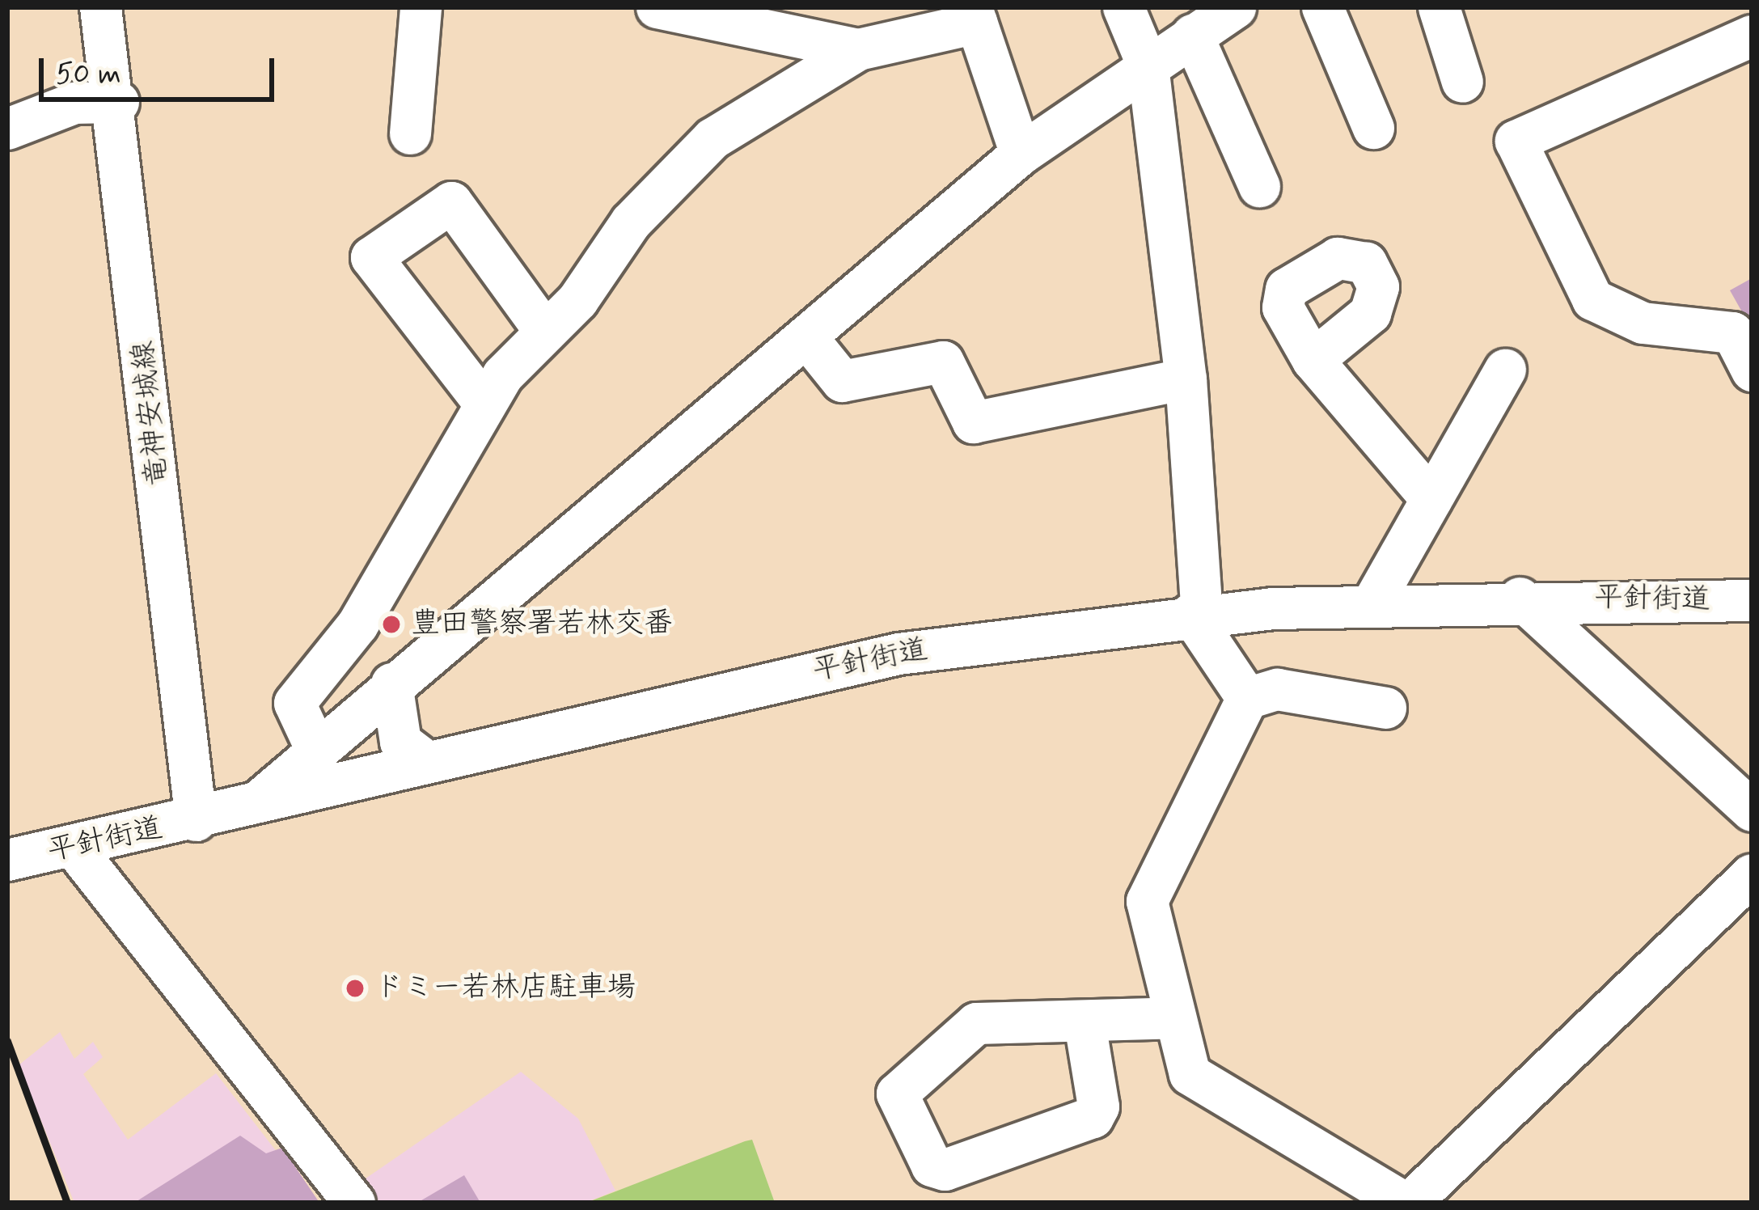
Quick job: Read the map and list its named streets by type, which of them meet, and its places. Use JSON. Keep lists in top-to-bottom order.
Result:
{
  "streets": {
    "street": ["竜神安城線", "平針街道"]
  },
  "crossings": [
    ["竜神安城線", "平針街道"]
  ],
  "places": ["豊田警察署若林交番", "ドミー若林店駐車場"],
  "scale_bar": "50 m"
}
